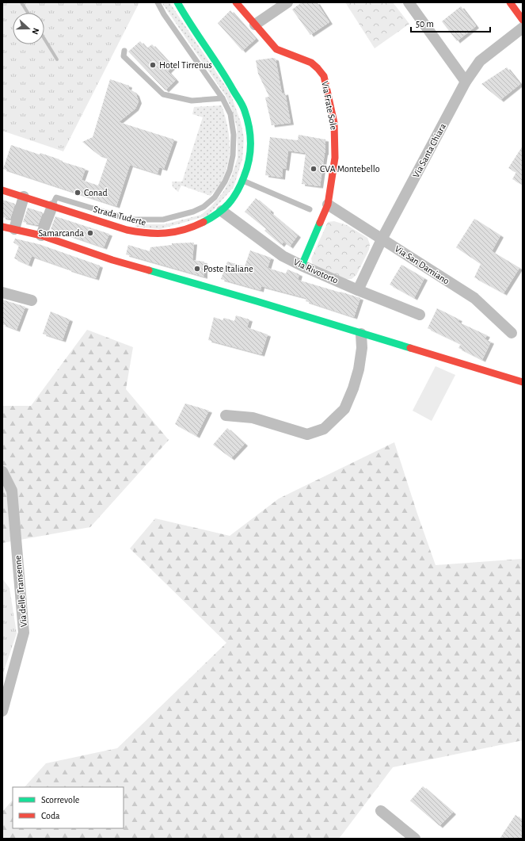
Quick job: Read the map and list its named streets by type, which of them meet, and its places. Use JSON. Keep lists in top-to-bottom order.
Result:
{
  "streets": {
    "street": [
      "Via Frate Sole",
      "Via Santa Chiara",
      "Strada Tuderte",
      "Via San Damiano",
      "Via Rivotorto",
      "Via delle Transenne"
    ]
  },
  "crossings": [
    ["Via Frate Sole", "Via San Damiano"],
    ["Via Frate Sole", "Via Rivotorto"],
    ["Via Santa Chiara", "Via San Damiano"],
    ["Via Santa Chiara", "Via Rivotorto"],
    ["Strada Tuderte", "Via Rivotorto"]
  ],
  "places": [
    "Hotel Tirrenus",
    "CVA Montebello",
    "Conad",
    "Samarcanda",
    "Poste Italiane"
  ],
  "legend": ["Scorrevole", "Coda"],
  "scale_bar": "50 m",
  "north": "right"
}
